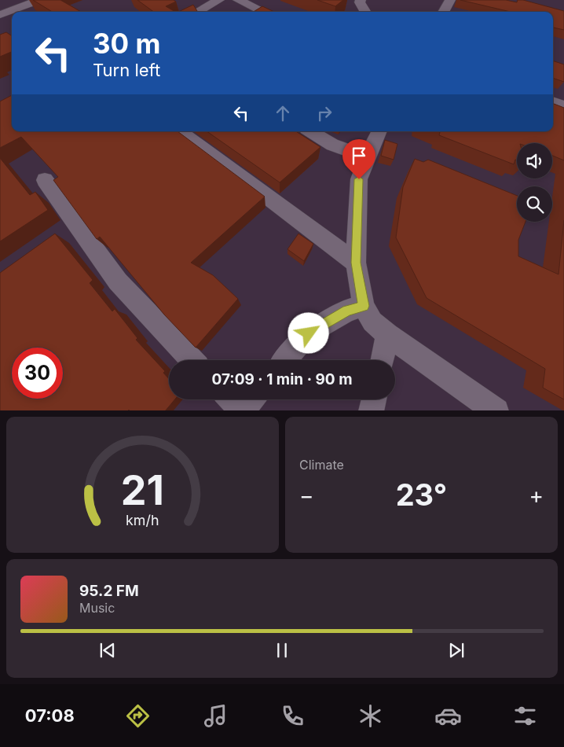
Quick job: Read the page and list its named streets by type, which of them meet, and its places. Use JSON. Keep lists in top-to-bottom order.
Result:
{
  "page": {
    "turn": ["30 m", "Turn left"],
    "limit": "30",
    "trip": "07:09 · 1 min · 90 m",
    "tile": "Climate",
    "heat": ["−", "23°", "+"],
    "song": ["95.2 FM", "Music"],
    "tabs": "07:08",
    "gauge": ["21", "km/h"]
  }
}
